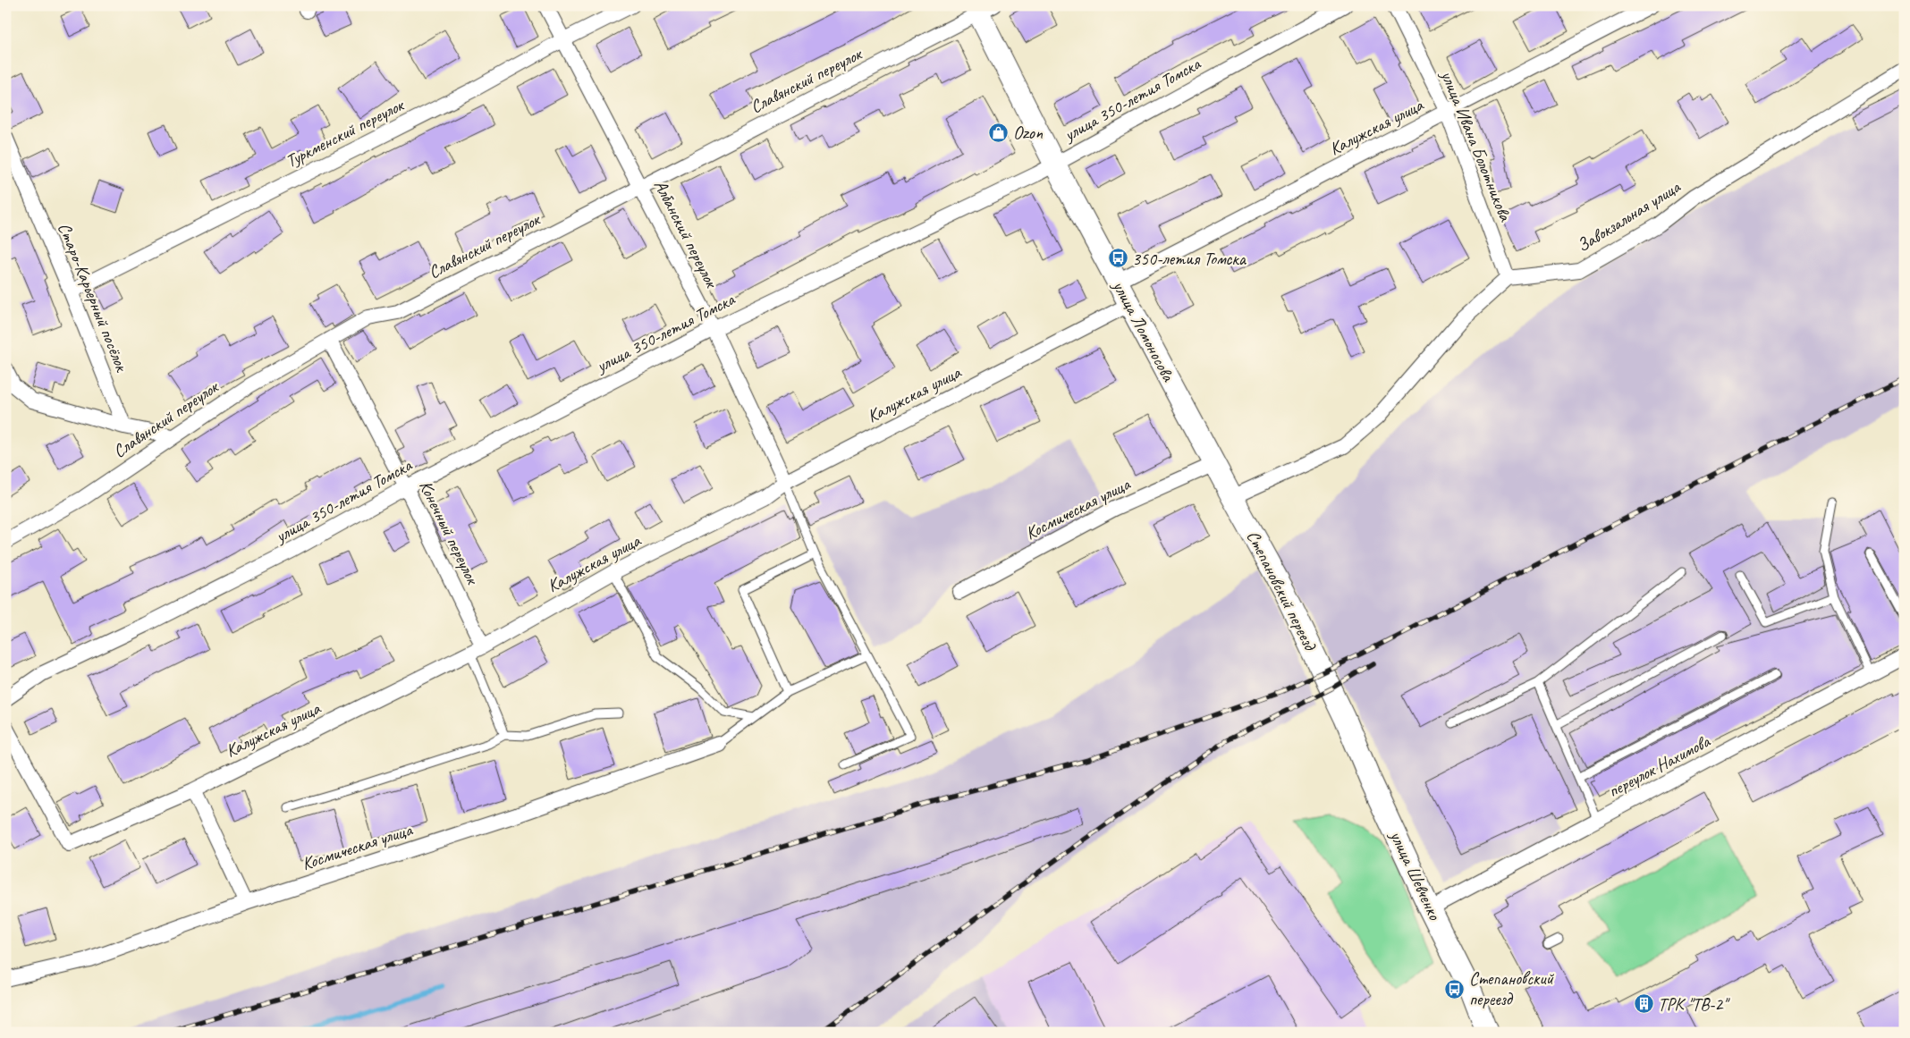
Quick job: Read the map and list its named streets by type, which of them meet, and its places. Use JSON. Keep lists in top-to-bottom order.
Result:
{
  "streets": {
    "street": [
      "Славянский переулок",
      "улица 350-летия Томска",
      "Калужская улица",
      "Туркменский переулок",
      "улица Ивана Болотникова",
      "Завокзальная улица",
      "Албанский переулок",
      "Старо-Карьерный посёлок",
      "улица Ломоносова",
      "Космическая улица",
      "Конечный переулок",
      "Степановский переезд",
      "переулок Нахимова",
      "улица Шевченко"
    ]
  },
  "crossings": [
    ["Славянский переулок", "Албанский переулок"],
    ["Славянский переулок", "улица Ломоносова"],
    ["Славянский переулок", "Конечный переулок"],
    ["улица 350-летия Томска", "Албанский переулок"],
    ["улица 350-летия Томска", "улица Ломоносова"],
    ["улица 350-летия Томска", "Конечный переулок"],
    ["Калужская улица", "улица Ивана Болотникова"],
    ["Калужская улица", "Албанский переулок"],
    ["Калужская улица", "улица Ломоносова"],
    ["Калужская улица", "Конечный переулок"],
    ["Туркменский переулок", "Албанский переулок"],
    ["Туркменский переулок", "Старо-Карьерный посёлок"],
    ["улица Ивана Болотникова", "Завокзальная улица"],
    ["улица Ломоносова", "Космическая улица"],
    ["улица Ломоносова", "Степановский переезд"],
    ["Космическая улица", "Степановский переезд"],
    ["Степановский переезд", "улица Шевченко"],
    ["переулок Нахимова", "улица Шевченко"]
  ],
  "places": {
    "shop": ["Ozon"],
    "bus stop": ["350-летия Томска", "Степановский переезд"],
    "building": ["ТРК \"ТВ-2\""]
  }
}
